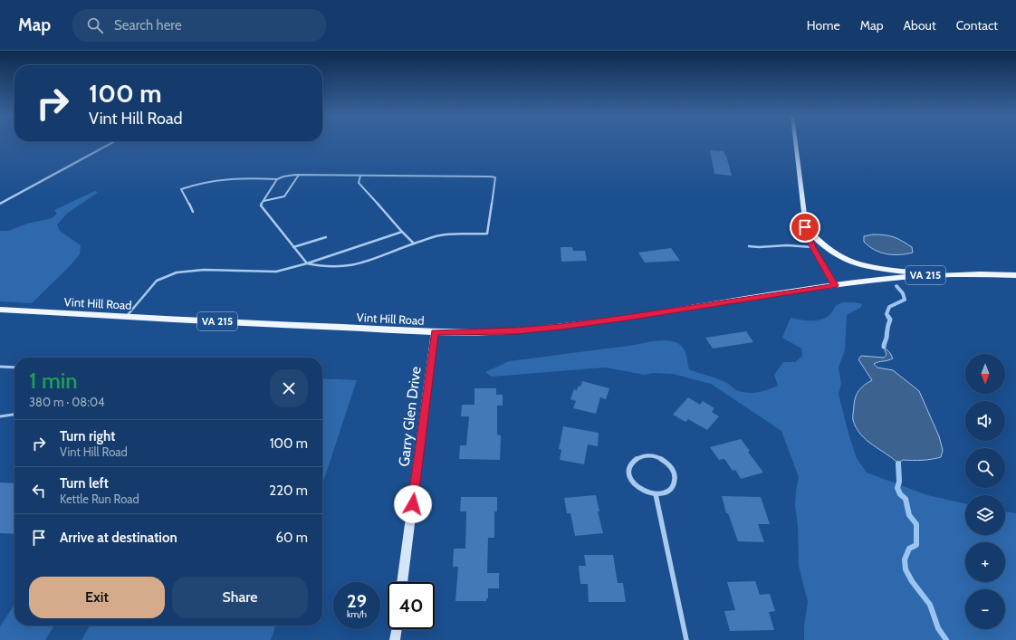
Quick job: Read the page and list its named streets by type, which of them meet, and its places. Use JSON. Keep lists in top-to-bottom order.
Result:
{
  "streets": {
    "main road": ["VA 215", "Vint Hill Road"],
    "street": ["Garry Glen Drive"]
  },
  "crossings": [
    ["Vint Hill Road", "Garry Glen Drive"]
  ],
  "north": "bottom",
  "page": {
    "header": "Map",
    "search": "Search here",
    "nav": [
      "Home",
      "Map",
      "About",
      "Contact"
    ],
    "turn": ["100 m", "Vint Hill Road"],
    "map_buttons": ["+", "−"],
    "heading": ["1 min", "380 m · 08:04"],
    "list": [
      {
        "name": "Turn right",
        "note": "Vint Hill Road",
        "value": "100 m"
      },
      {
        "name": "Turn left",
        "note": "Kettle Run Road",
        "value": "220 m"
      },
      {
        "name": "Arrive at destination",
        "value": "60 m"
      }
    ],
    "buttons": ["Exit", "Share"],
    "speed": "29 km/h",
    "limit": "40"
  }
}
